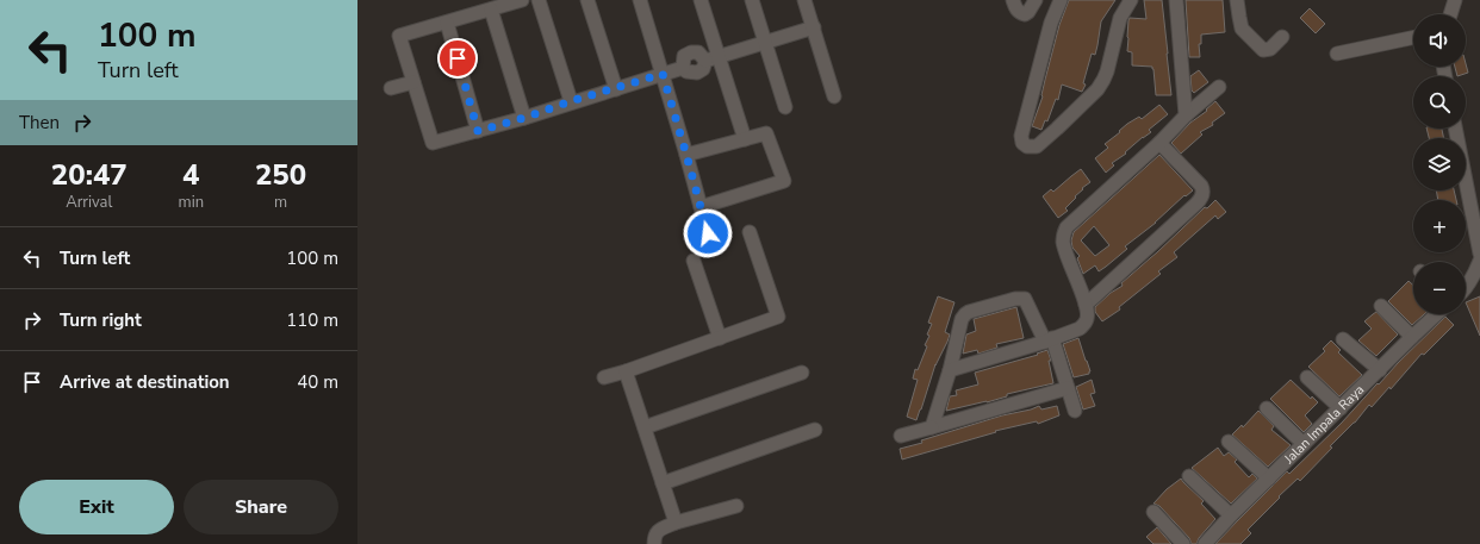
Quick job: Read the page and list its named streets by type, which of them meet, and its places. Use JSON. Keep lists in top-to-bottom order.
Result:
{
  "streets": {
    "street": ["Jalan Impala Raya"]
  },
  "page": {
    "turn": ["100 m", "Turn left"],
    "map_buttons": ["+", "−"],
    "then": "Then",
    "eta": [
      "20:47",
      "Arrival",
      "4",
      "min",
      "250",
      "m"
    ],
    "list": [
      {
        "name": "Turn left",
        "value": "100 m"
      },
      {
        "name": "Turn right",
        "value": "110 m"
      },
      {
        "name": "Arrive at destination",
        "value": "40 m"
      }
    ],
    "buttons": ["Exit", "Share"]
  }
}
